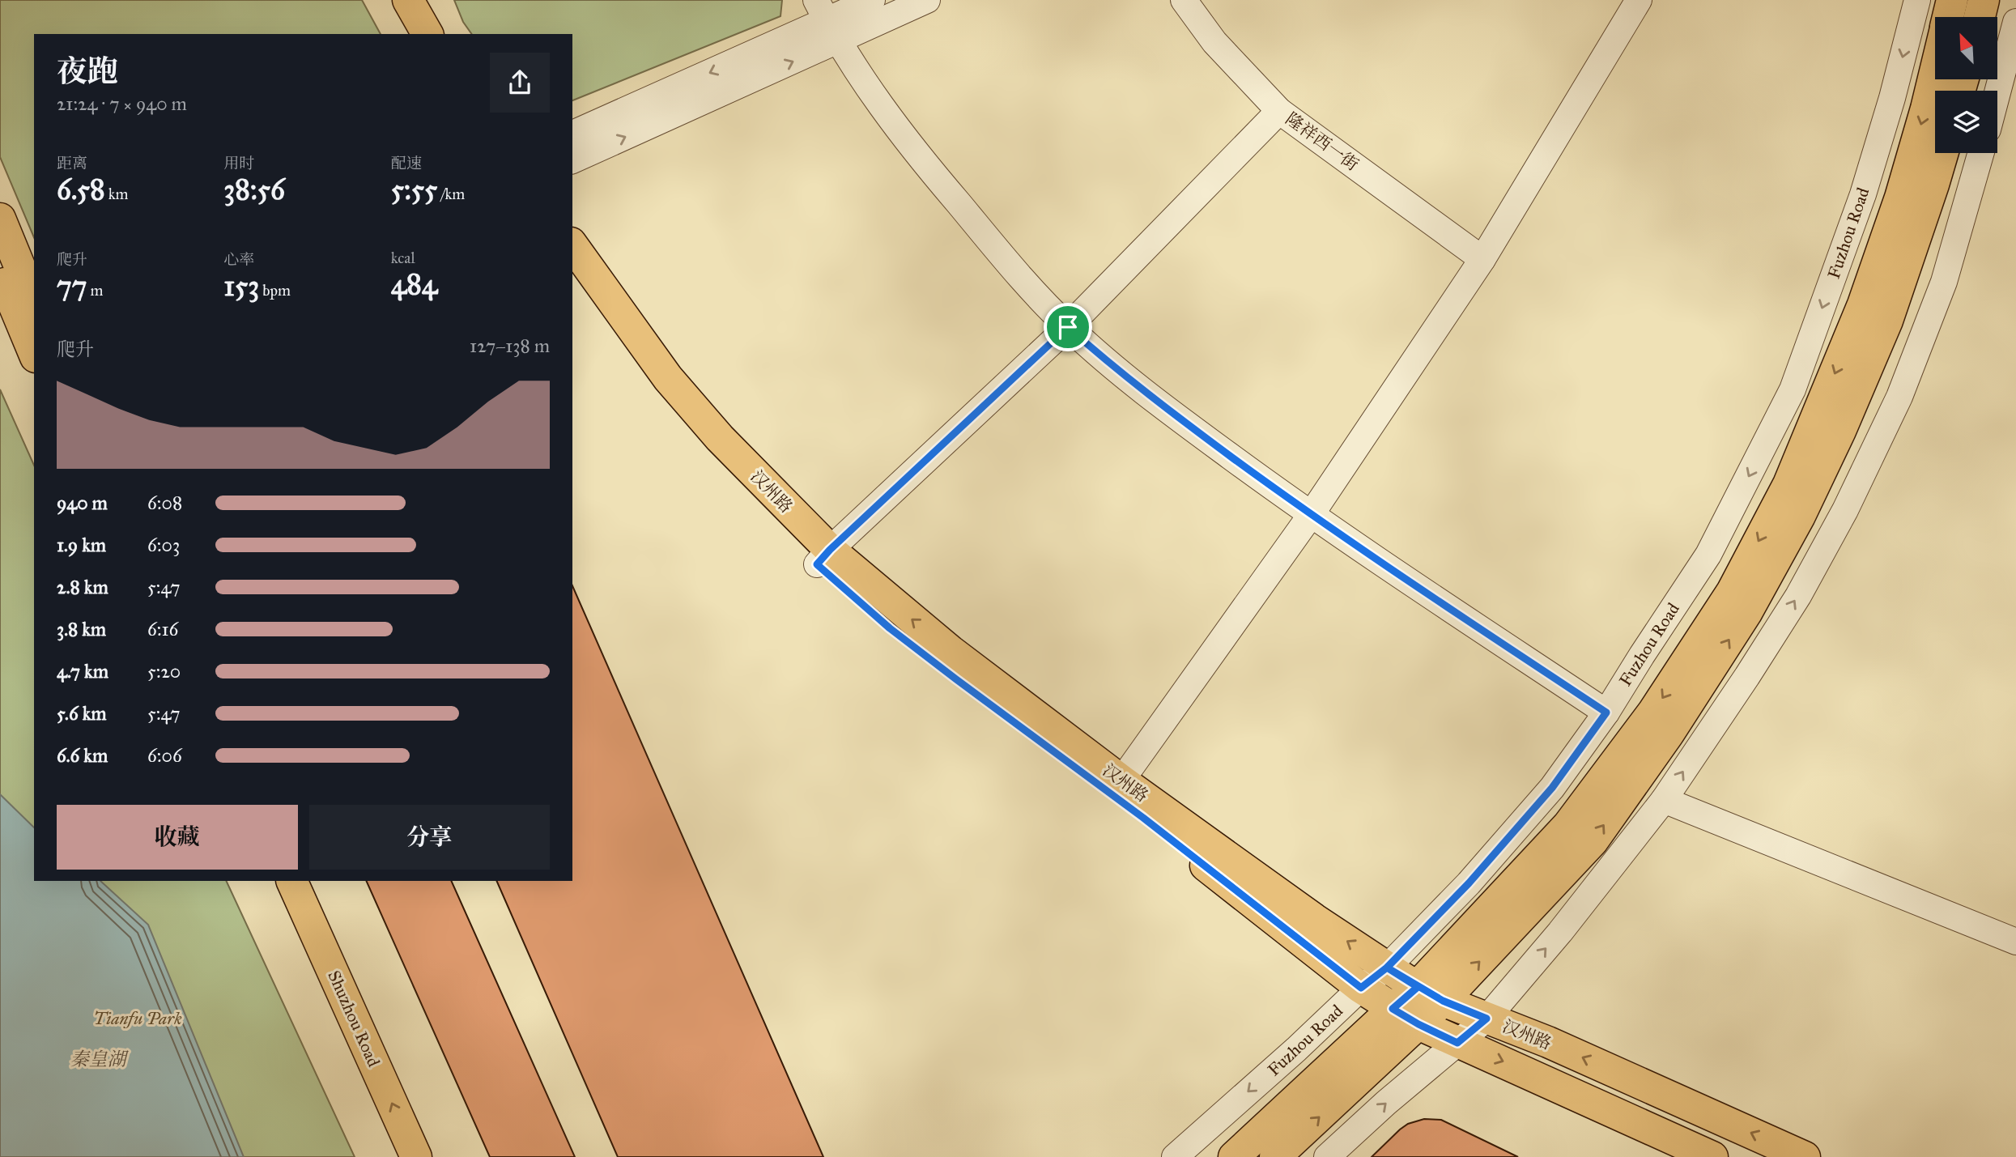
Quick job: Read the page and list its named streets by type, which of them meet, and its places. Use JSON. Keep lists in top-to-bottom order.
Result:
{
  "streets": {
    "main road": ["汉州路", "Shuzhou Road"],
    "street": ["隆祥西一街", "Fuzhou Road"]
  },
  "crossings": [
    ["Fuzhou Road", "汉州路"]
  ],
  "water": ["秦皇湖"],
  "parks": ["Tianfu Park"],
  "north": "top left",
  "page": {
    "heading": ["夜跑", "21:24 · 7 × 940 m"],
    "stats": [
      ["距离", "6.58 km"],
      ["用时", "38:56"],
      ["配速", "5:55 /km"],
      ["爬升", "77 m"],
      ["心率", "153 bpm"],
      ["kcal", "484"]
    ],
    "chart": ["爬升", "127–138 m"],
    "list": [
      {
        "name": "940 m",
        "note": "6:08"
      },
      {
        "name": "1.9 km",
        "note": "6:03"
      },
      {
        "name": "2.8 km",
        "note": "5:47"
      },
      {
        "name": "3.8 km",
        "note": "6:16"
      },
      {
        "name": "4.7 km",
        "note": "5:20"
      },
      {
        "name": "5.6 km",
        "note": "5:47"
      },
      {
        "name": "6.6 km",
        "note": "6:06"
      }
    ],
    "buttons": ["收藏", "分享"]
  }
}
